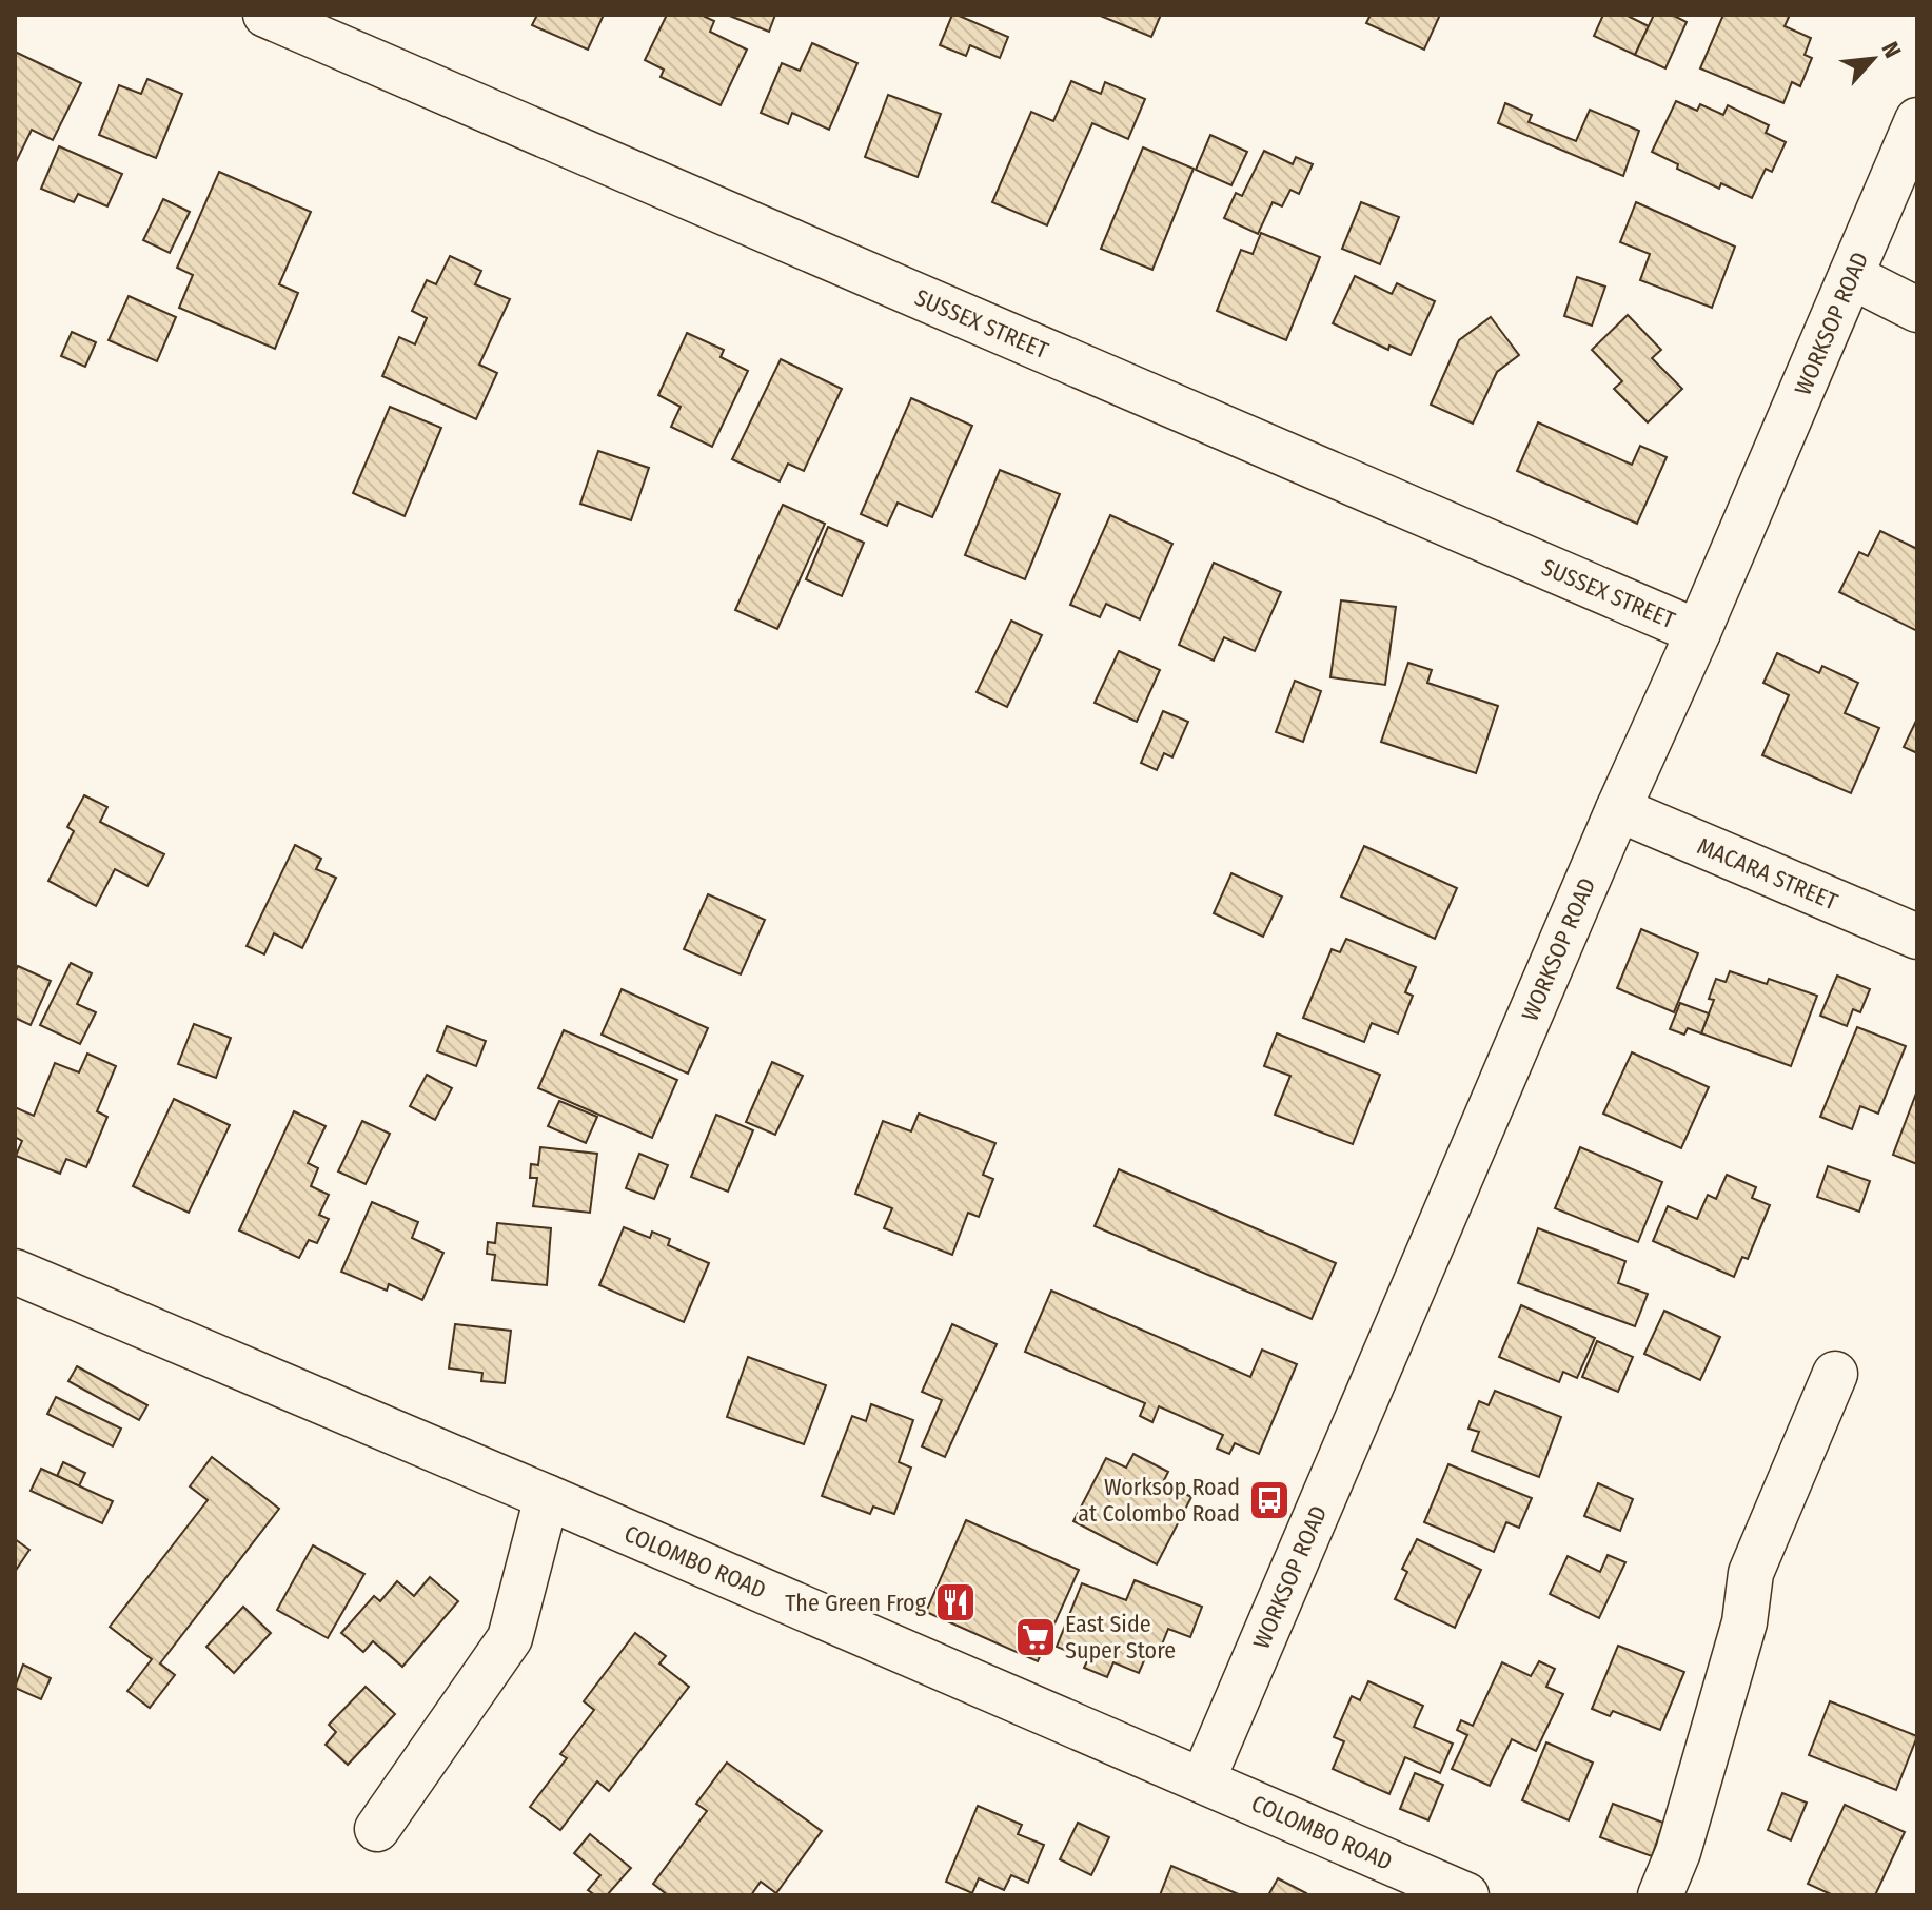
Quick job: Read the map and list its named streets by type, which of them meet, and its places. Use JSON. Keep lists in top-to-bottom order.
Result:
{
  "streets": {
    "street": [
      "SUSSEX STREET",
      "WORKSOP ROAD",
      "MACARA STREET",
      "COLOMBO ROAD"
    ]
  },
  "crossings": [
    ["SUSSEX STREET", "WORKSOP ROAD"],
    ["WORKSOP ROAD", "MACARA STREET"],
    ["WORKSOP ROAD", "COLOMBO ROAD"]
  ],
  "places": {
    "bus stop": ["Worksop Road at Colombo Road"],
    "restaurant": ["The Green Frog"],
    "supermarket": ["East Side Super Store"]
  },
  "north": "top right"
}
